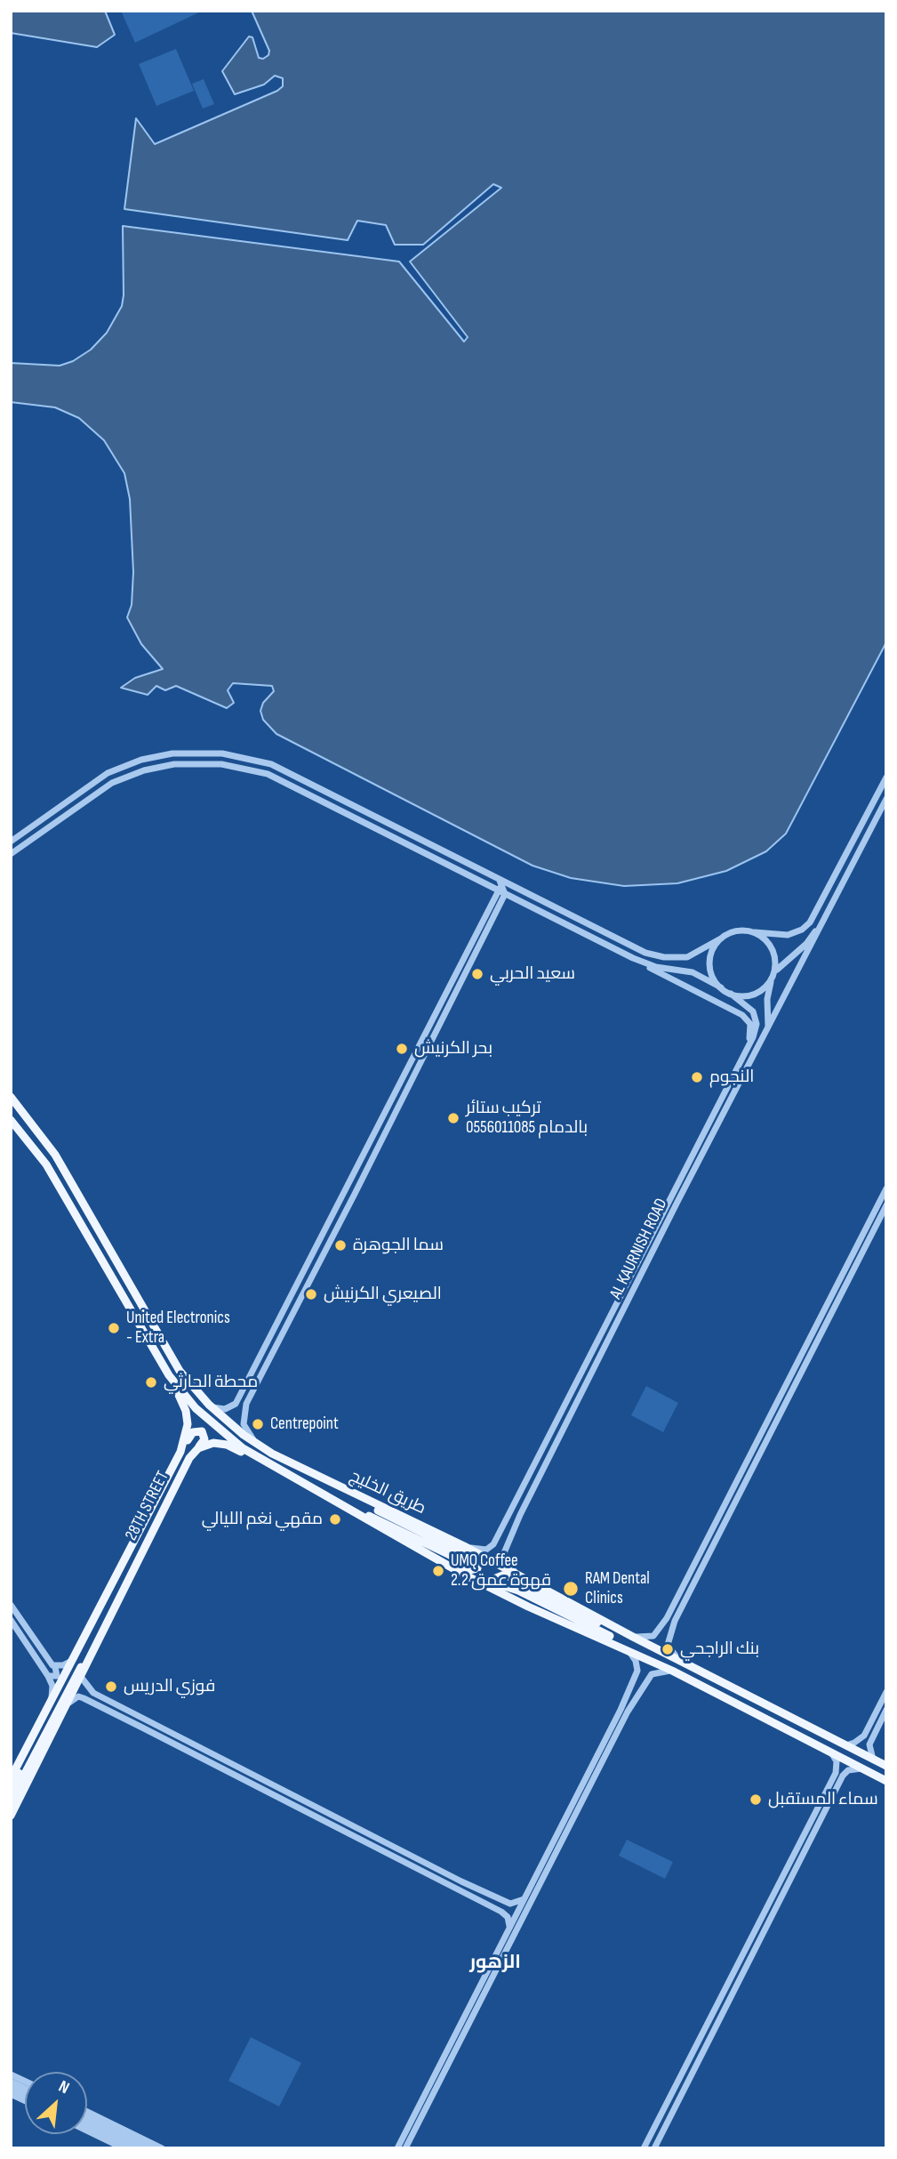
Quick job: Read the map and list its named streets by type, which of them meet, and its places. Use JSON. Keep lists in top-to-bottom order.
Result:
{
  "streets": {
    "main road": ["طريق الخليج", "28TH STREET"],
    "street": ["AL KAURNISH ROAD"]
  },
  "crossings": [
    ["AL KAURNISH ROAD", "طريق الخليج"],
    ["طريق الخليج", "28TH STREET"]
  ],
  "districts": ["الزهور"],
  "places": [
    "سعيد الحربي",
    "بحر الكرنيش",
    "النجوم",
    "تركيب ستائر بالدمام 0556011085",
    "سما الجوهرة",
    "الصيعري الكرنيش",
    "United Electronics - Extra",
    "محطة الحارثي",
    "Centrepoint",
    "مقهي نغم الليالي",
    "UMQ Coffee 2.2 قهوة عمق",
    "RAM Dental Clinics",
    "بنك الراجحي",
    "فوزي الدريس",
    "سماء المستقبل"
  ],
  "north": "top right"
}
